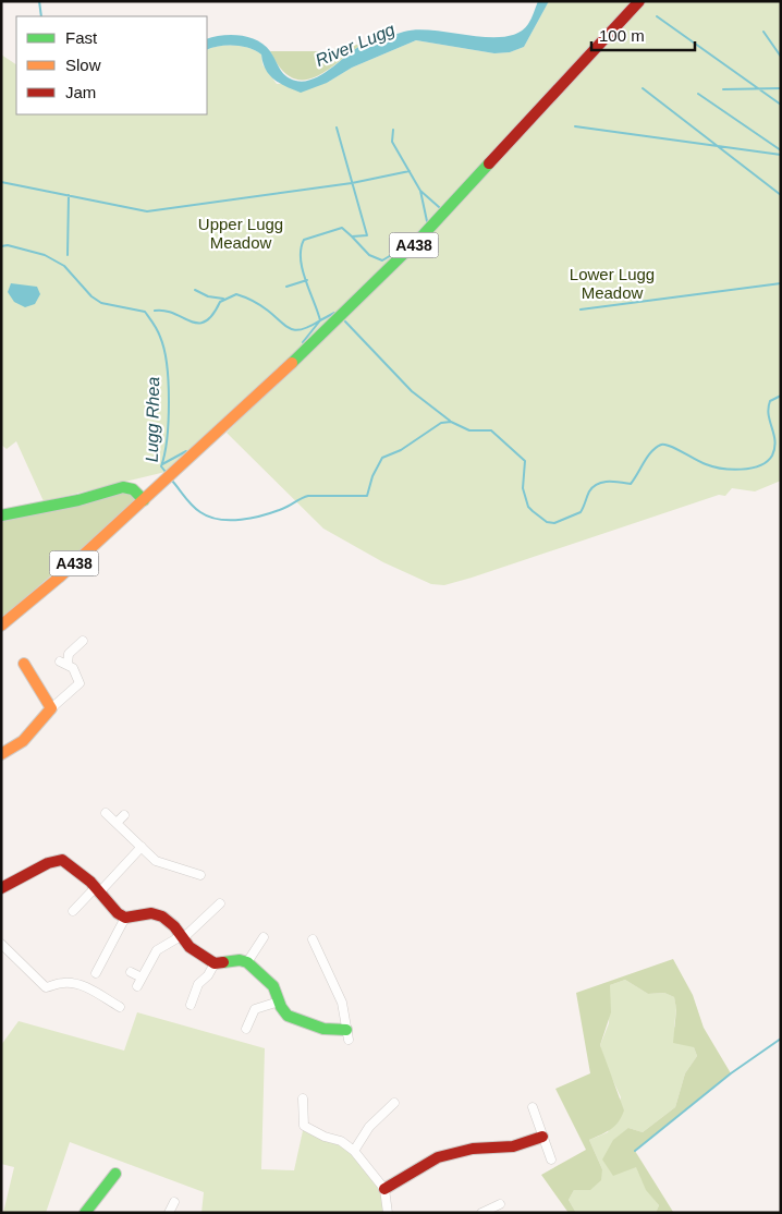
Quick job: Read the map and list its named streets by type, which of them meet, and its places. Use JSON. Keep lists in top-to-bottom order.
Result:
{
  "streets": {
    "main road": ["A438"]
  },
  "water": ["River Lugg", "Lugg Rhea"],
  "parks": ["Upper Lugg Meadow", "Lower Lugg Meadow"],
  "legend": ["Fast", "Slow", "Jam"],
  "scale_bar": "100 m"
}
